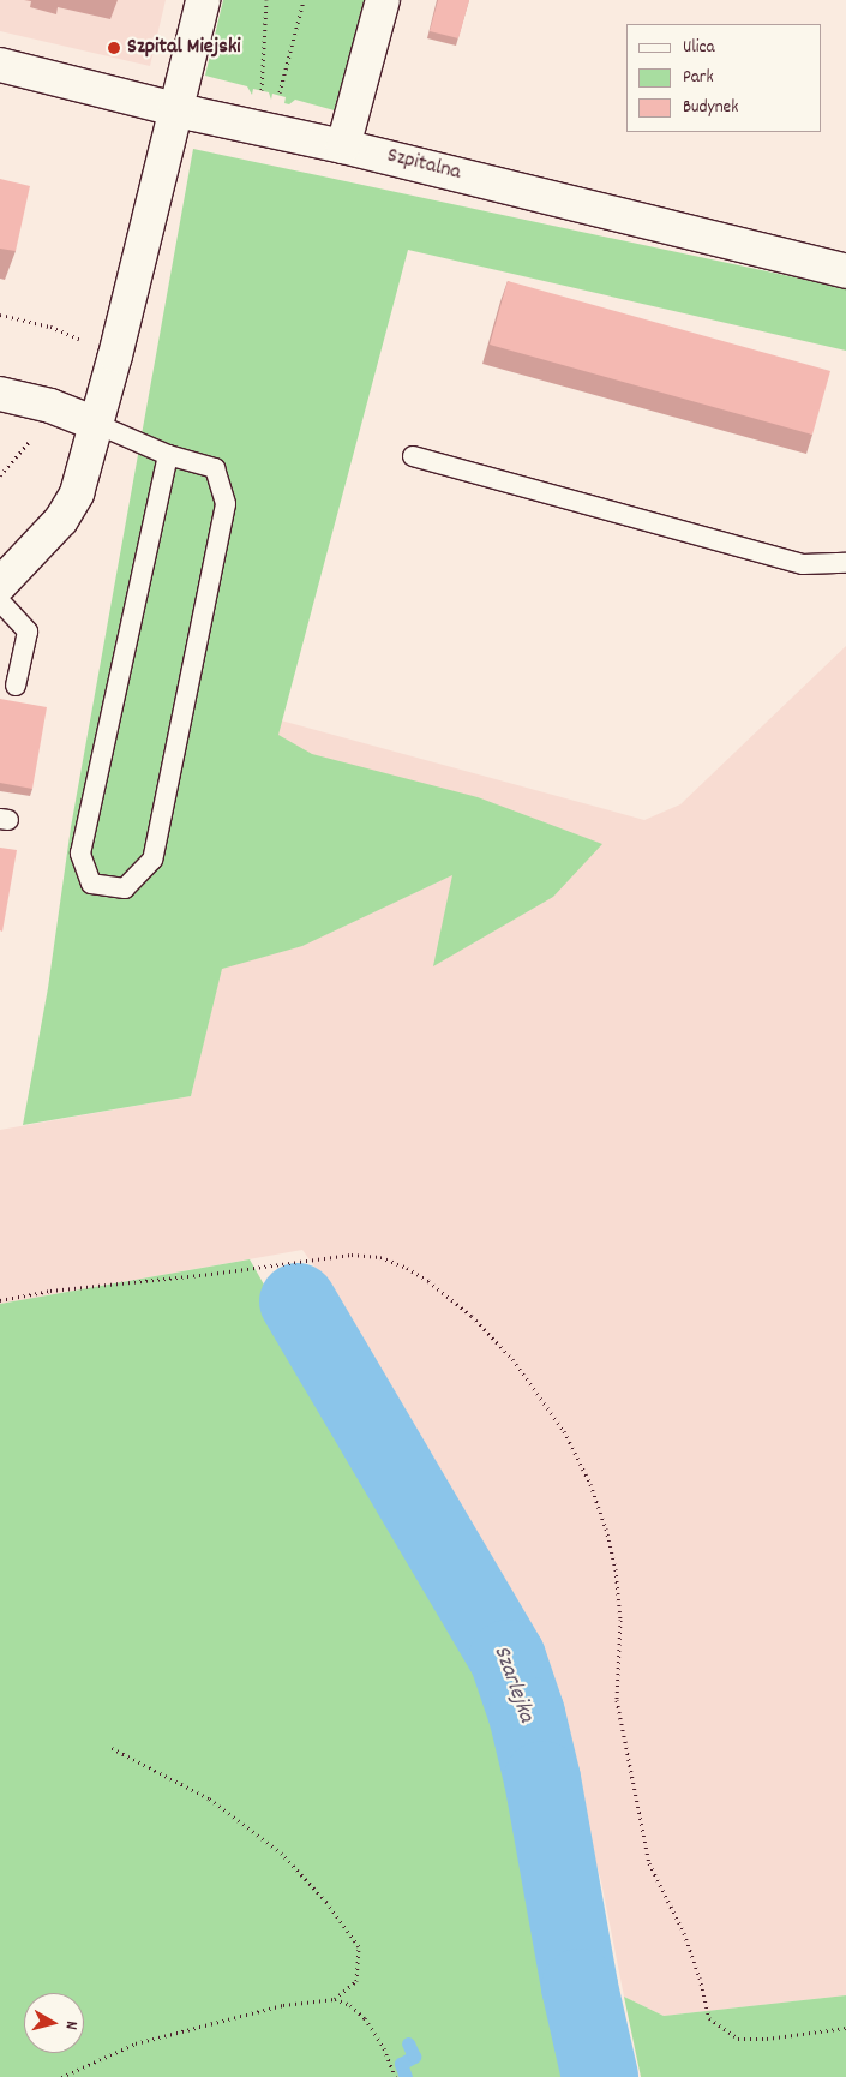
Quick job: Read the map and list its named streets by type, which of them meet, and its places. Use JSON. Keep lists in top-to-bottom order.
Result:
{
  "streets": {
    "street": ["Szpitalna"]
  },
  "water": ["Szarlejka"],
  "places": ["Szpital Miejski"],
  "legend": ["Ulica", "Park", "Budynek"],
  "north": "right"
}
